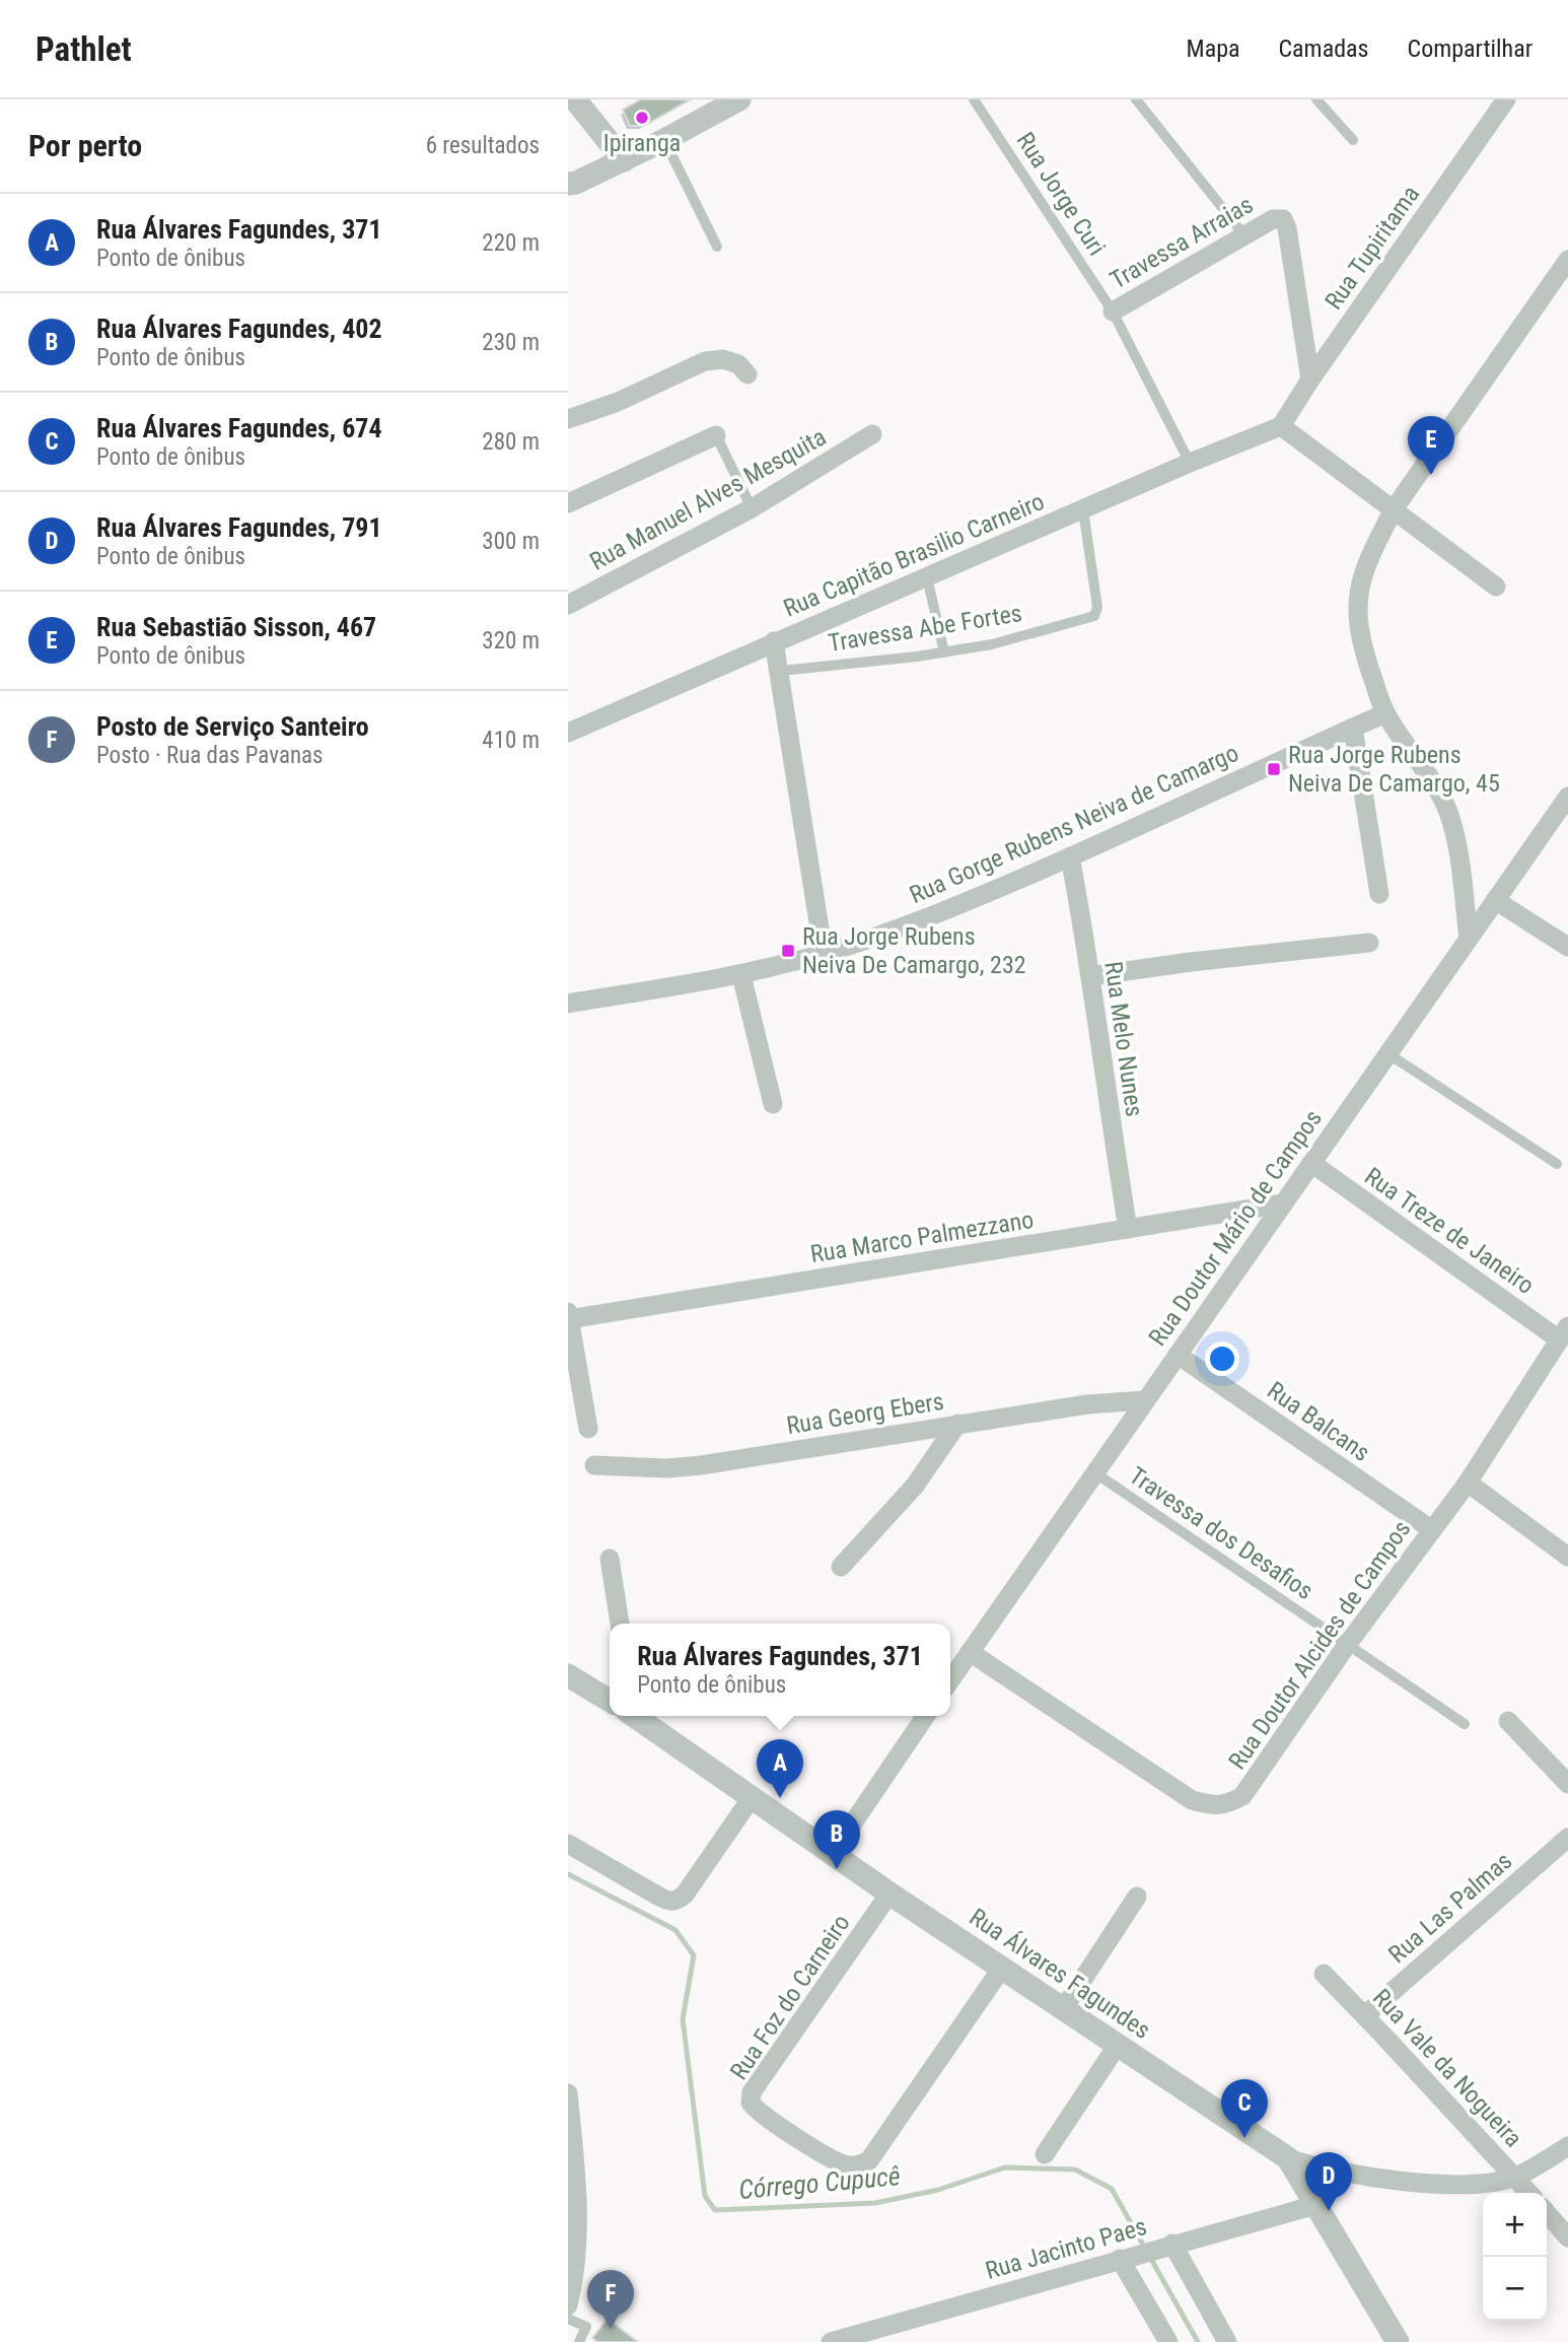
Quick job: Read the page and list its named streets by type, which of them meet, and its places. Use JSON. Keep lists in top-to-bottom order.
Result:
{
  "streets": {
    "street": [
      "Travessa Arraias",
      "Rua Tupiritama",
      "Rua Manuel Alves Mesquita",
      "Rua Capitão Brasilio Carneiro",
      "Rua Gorge Rubens Neiva de Camargo",
      "Rua Melo Nunes",
      "Rua Doutor Mário de Campos",
      "Rua Treze de Janeiro",
      "Rua Marco Palmezzano",
      "Rua Georg Ebers",
      "Rua Balcans",
      "Rua Doutor Alcides de Campos",
      "Rua Las Palmas",
      "Rua Álvares Fagundes",
      "Rua Foz do Carneiro",
      "Rua Vale da Nogueira",
      "Rua Jacinto Paes"
    ],
    "lane": ["Rua Jorge Curi", "Travessa Abe Fortes", "Travessa dos Desafios"]
  },
  "crossings": [
    ["Rua Jorge Curi", "Travessa Arraias"],
    ["Rua Jorge Curi", "Rua Capitão Brasilio Carneiro"],
    ["Travessa Arraias", "Rua Tupiritama"],
    ["Rua Tupiritama", "Rua Capitão Brasilio Carneiro"],
    ["Rua Capitão Brasilio Carneiro", "Travessa Abe Fortes"],
    ["Rua Gorge Rubens Neiva de Camargo", "Rua Melo Nunes"],
    ["Rua Melo Nunes", "Rua Marco Palmezzano"],
    ["Rua Doutor Mário de Campos", "Rua Treze de Janeiro"],
    ["Rua Doutor Mário de Campos", "Rua Marco Palmezzano"],
    ["Rua Doutor Mário de Campos", "Rua Georg Ebers"],
    ["Rua Doutor Mário de Campos", "Rua Balcans"],
    ["Rua Doutor Mário de Campos", "Travessa dos Desafios"],
    ["Rua Doutor Mário de Campos", "Rua Doutor Alcides de Campos"],
    ["Rua Treze de Janeiro", "Rua Doutor Alcides de Campos"],
    ["Rua Balcans", "Rua Doutor Alcides de Campos"],
    ["Travessa dos Desafios", "Rua Doutor Alcides de Campos"],
    ["Rua Las Palmas", "Rua Vale da Nogueira"],
    ["Rua Álvares Fagundes", "Rua Foz do Carneiro"],
    ["Rua Álvares Fagundes", "Rua Jacinto Paes"]
  ],
  "water": ["Córrego Cupucê"],
  "places": {
    "other": ["Ipiranga"],
    "transit": ["Rua Jorge Rubens Neiva De Camargo, 45", "Rua Jorge Rubens Neiva De Camargo, 232"]
  },
  "page": {
    "header": "Pathlet",
    "nav": ["Mapa", "Camadas", "Compartilhar"],
    "heading": ["Por perto", "6 resultados"],
    "list": [
      {
        "mark": "A",
        "name": "Rua Álvares Fagundes, 371",
        "note": "Ponto de ônibus",
        "value": "220 m"
      },
      {
        "mark": "B",
        "name": "Rua Álvares Fagundes, 402",
        "note": "Ponto de ônibus",
        "value": "230 m"
      },
      {
        "mark": "C",
        "name": "Rua Álvares Fagundes, 674",
        "note": "Ponto de ônibus",
        "value": "280 m"
      },
      {
        "mark": "D",
        "name": "Rua Álvares Fagundes, 791",
        "note": "Ponto de ônibus",
        "value": "300 m"
      },
      {
        "mark": "E",
        "name": "Rua Sebastião Sisson, 467",
        "note": "Ponto de ônibus",
        "value": "320 m"
      },
      {
        "mark": "F",
        "name": "Posto de Serviço Santeiro",
        "note": "Posto · Rua das Pavanas",
        "value": "410 m"
      }
    ],
    "pins": [
      "E",
      "A",
      "B",
      "C",
      "D",
      "F"
    ],
    "popup": ["Rua Álvares Fagundes, 371", "Ponto de ônibus"],
    "map_buttons": ["+", "−"]
  }
}
